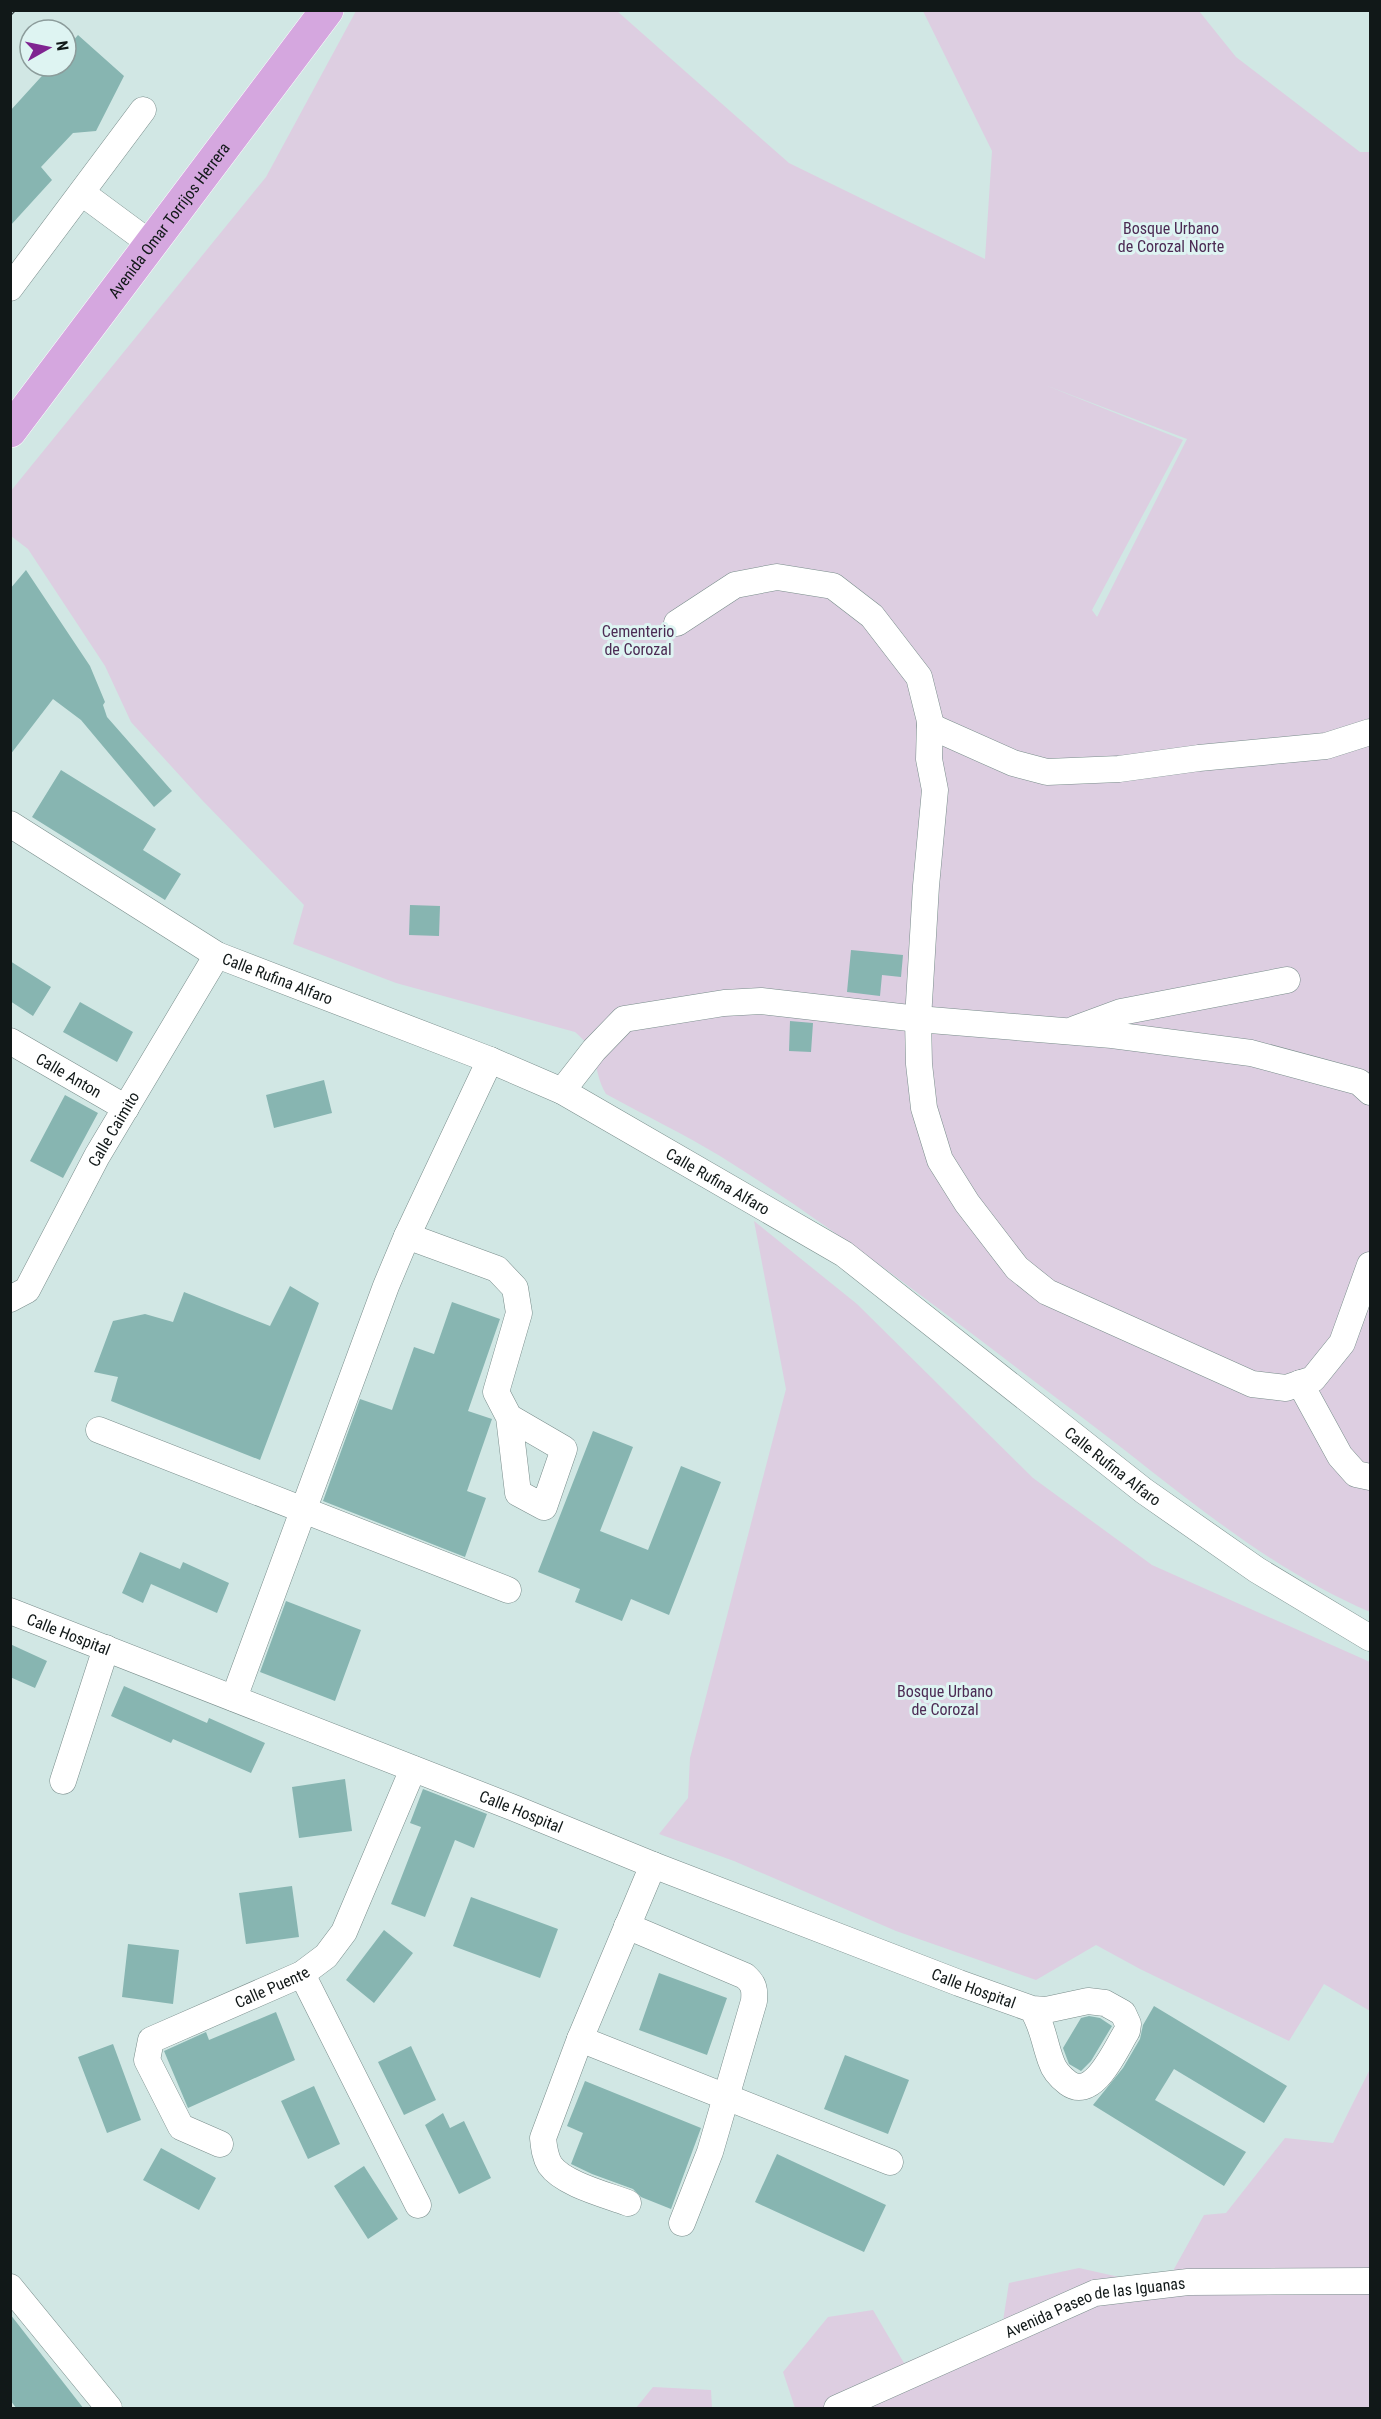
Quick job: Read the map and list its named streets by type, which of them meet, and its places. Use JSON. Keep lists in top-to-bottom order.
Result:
{
  "streets": {
    "main road": ["Avenida Omar Torrijos Herrera"],
    "street": [
      "Calle Rufina Alfaro",
      "Calle Anton",
      "Calle Caimito",
      "Calle Hospital",
      "Calle Puente",
      "Avenida Paseo de las Iguanas"
    ]
  },
  "crossings": [
    ["Calle Rufina Alfaro", "Calle Caimito"],
    ["Calle Anton", "Calle Caimito"],
    ["Calle Hospital", "Calle Puente"]
  ],
  "parks": ["Bosque Urbano de Corozal Norte", "Cementerio de Corozal", "Bosque Urbano de Corozal"],
  "north": "right"
}
